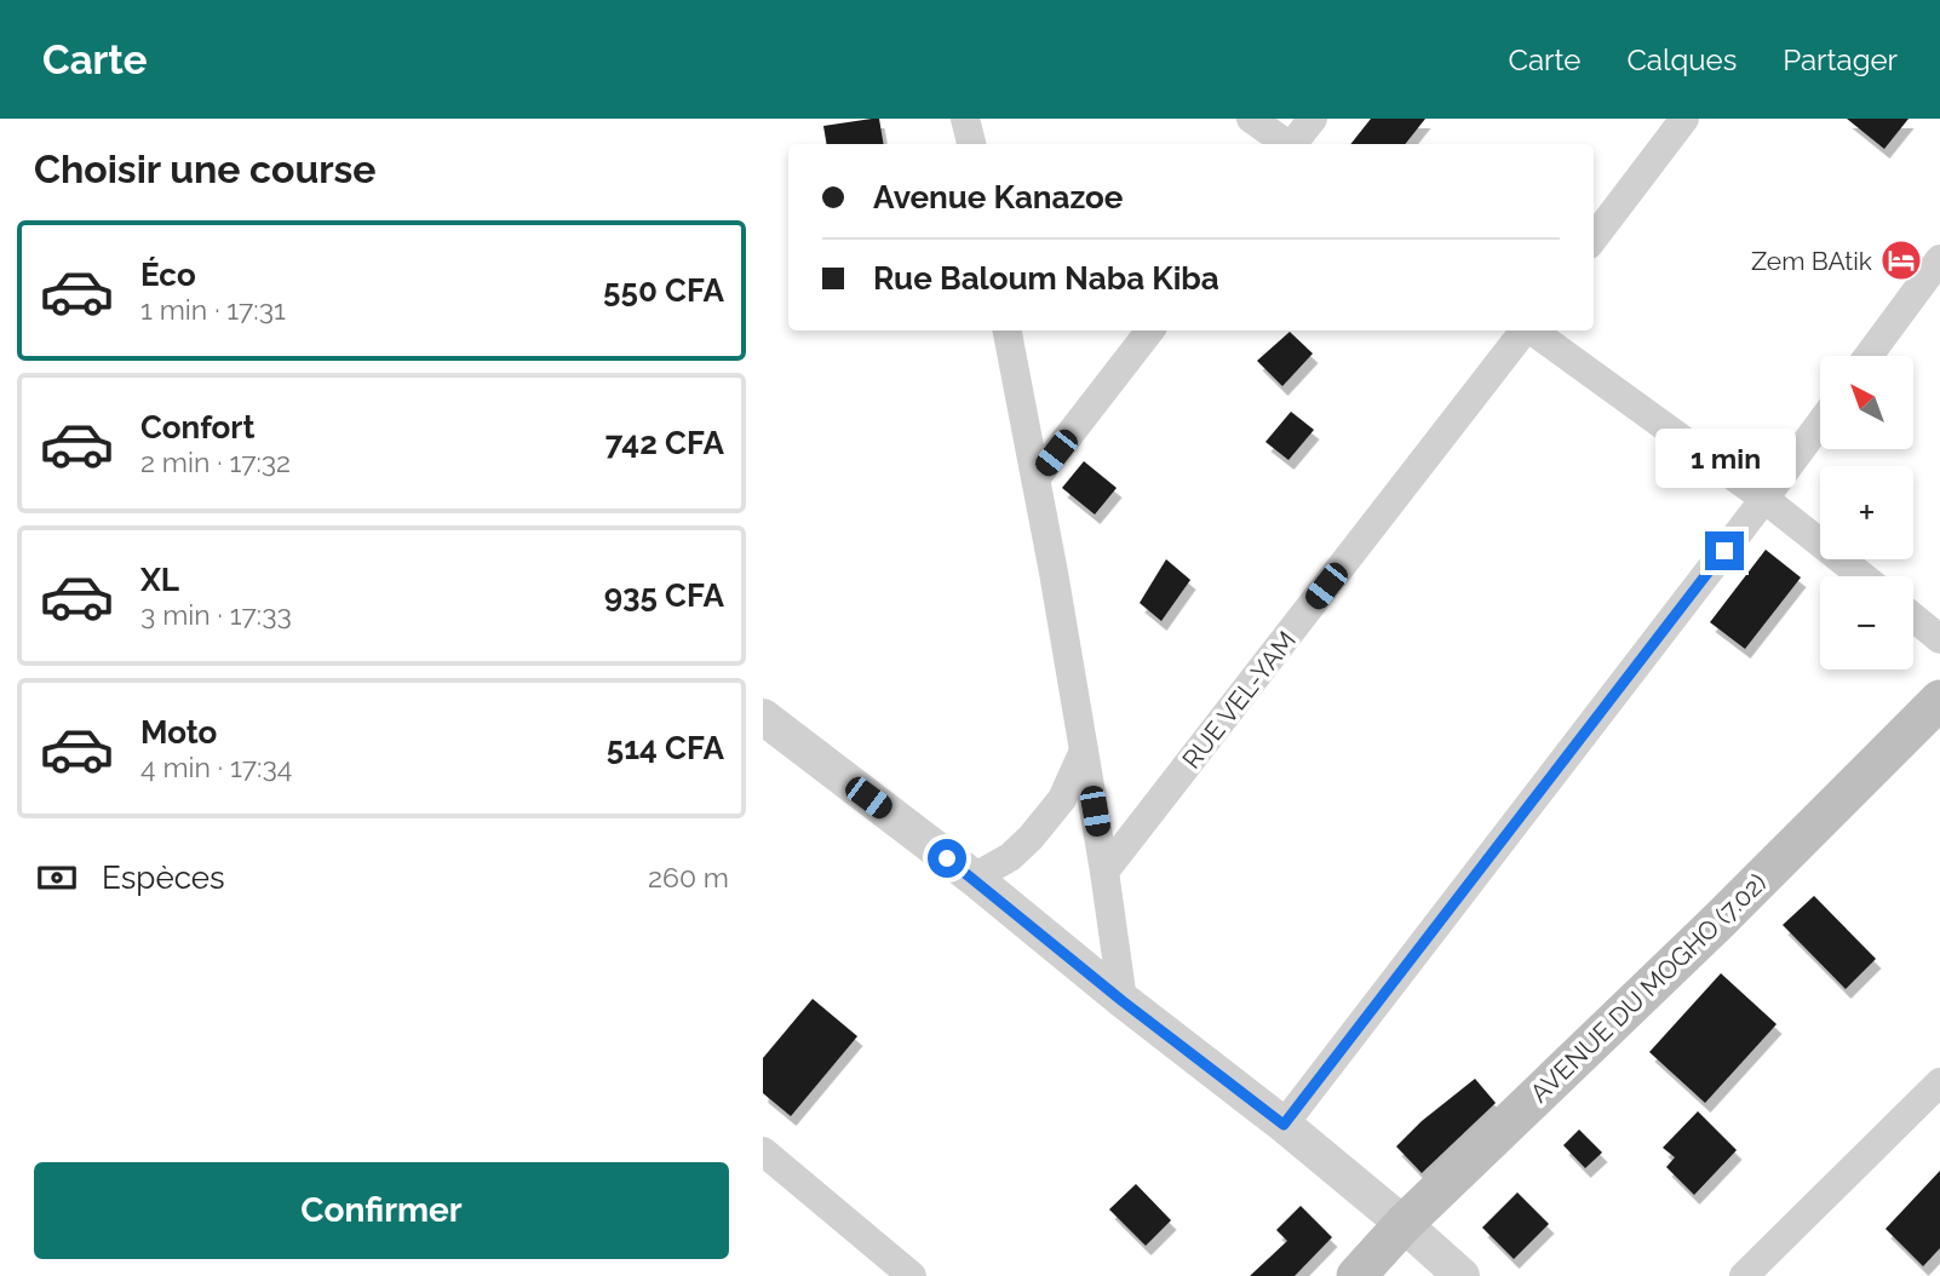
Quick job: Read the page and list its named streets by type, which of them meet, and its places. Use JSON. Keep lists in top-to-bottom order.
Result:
{
  "streets": {
    "main road": ["AVENUE DU MOGHO (7.02)"],
    "street": ["RUE VEL-YAM"]
  },
  "places": {
    "hotel": ["Zem BAtik"]
  },
  "north": "top left",
  "page": {
    "header": "Carte",
    "nav": ["Carte", "Calques", "Partager"],
    "heading": "Choisir une course",
    "banner": ["Avenue Kanazoe", "Rue Baloum Naba Kiba"],
    "list": [
      {
        "name": "Éco",
        "note": "1 min · 17:31",
        "value": "550 CFA"
      },
      {
        "name": "Confort",
        "note": "2 min · 17:32",
        "value": "742 CFA"
      },
      {
        "name": "XL",
        "note": "3 min · 17:33",
        "value": "935 CFA"
      },
      {
        "name": "Moto",
        "note": "4 min · 17:34",
        "value": "514 CFA"
      }
    ],
    "map_buttons": ["+", "−"],
    "bubble": "1 min",
    "pay": ["Espèces", "260 m"],
    "buttons": "Confirmer"
  }
}
